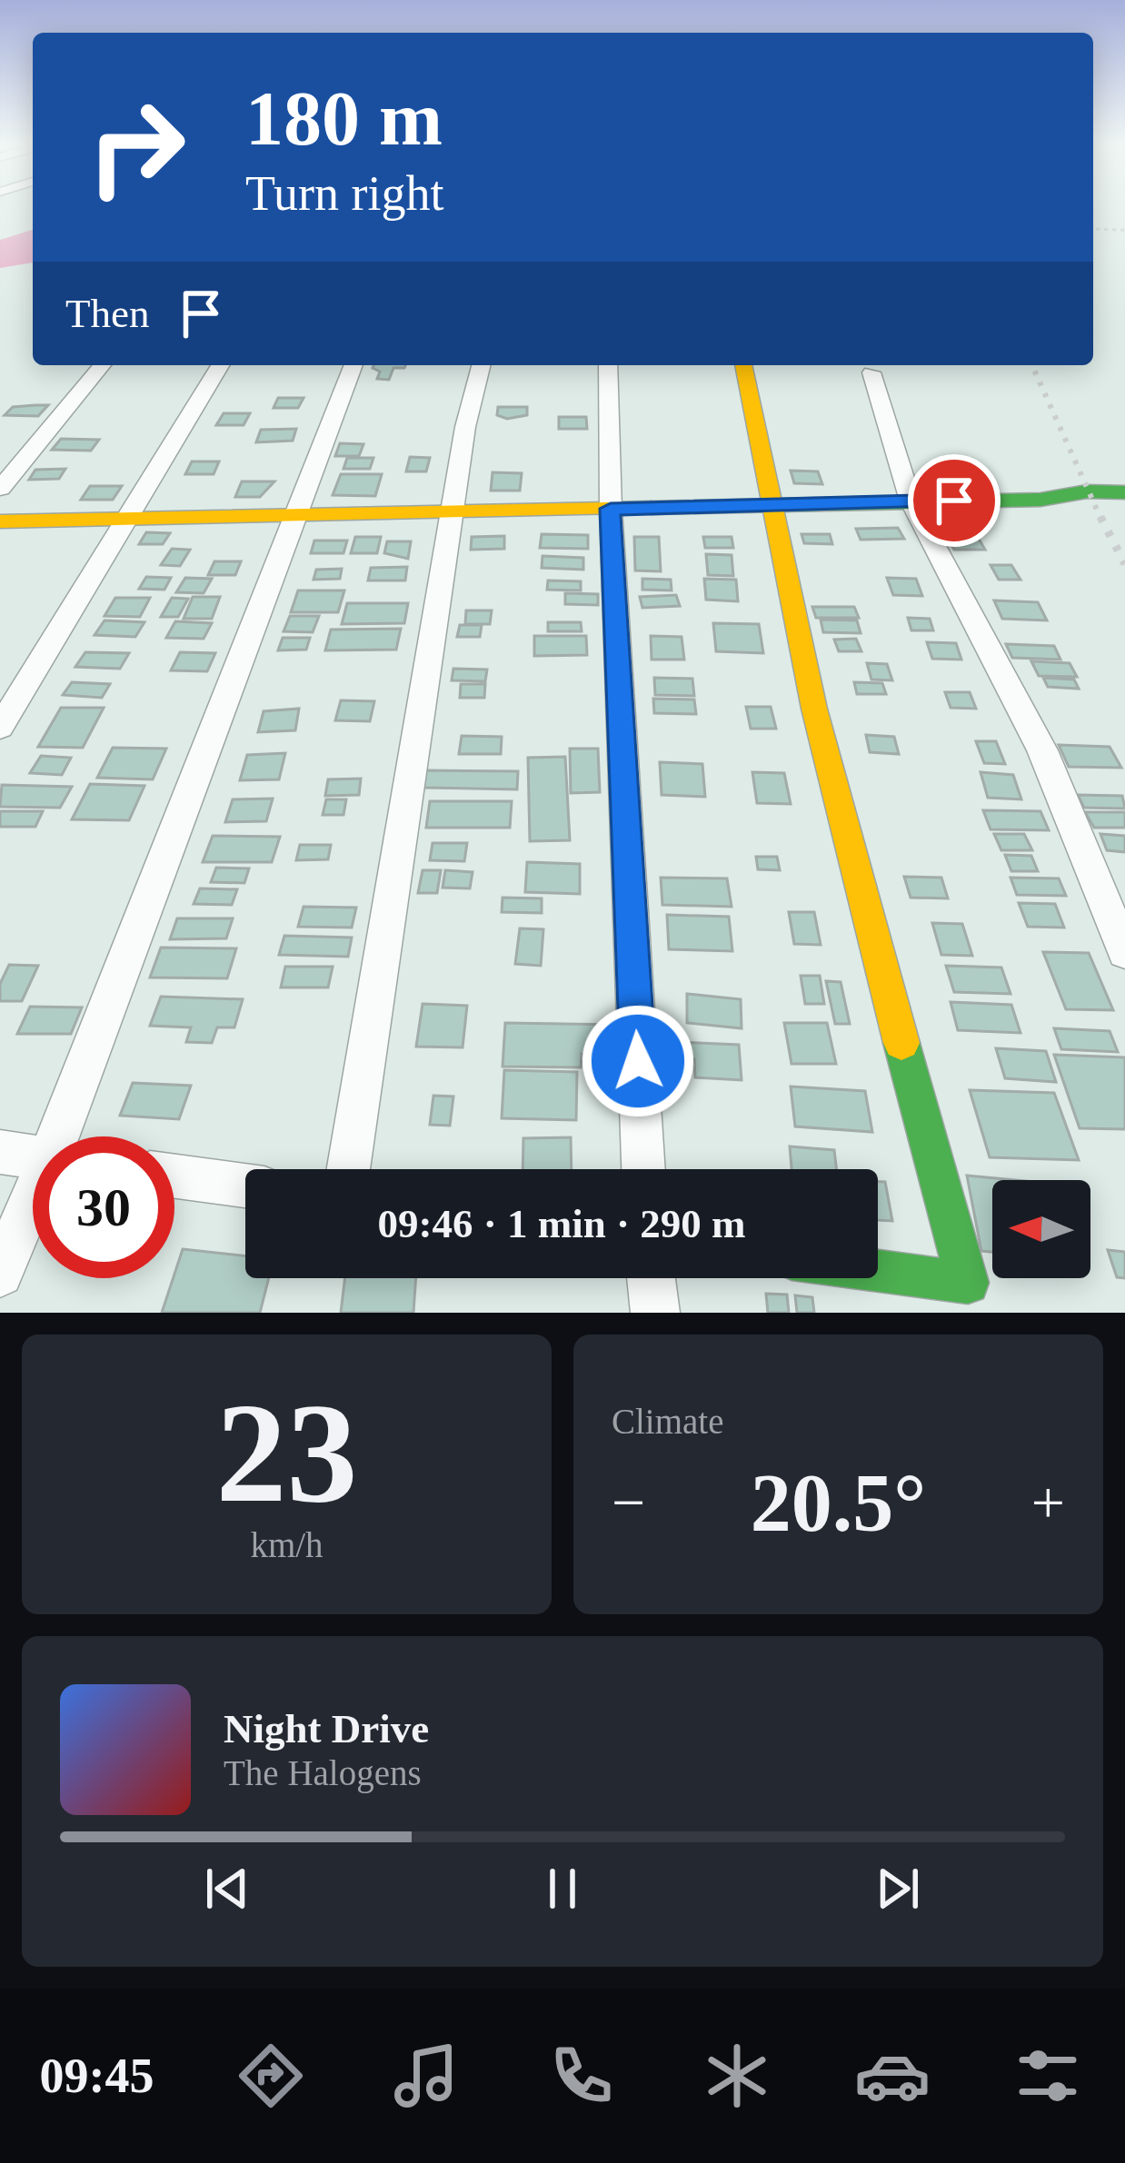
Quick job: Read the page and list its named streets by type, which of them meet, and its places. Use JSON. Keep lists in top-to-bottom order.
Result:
{
  "north": "left",
  "page": {
    "turn": ["180 m", "Turn right"],
    "then": "Then",
    "limit": "30",
    "trip": "09:46 · 1 min · 290 m",
    "tile": [
      ["23", "km/h"],
      "Climate"
    ],
    "heat": ["−", "20.5°", "+"],
    "song": ["Night Drive", "The Halogens"],
    "tabs": "09:45"
  }
}
